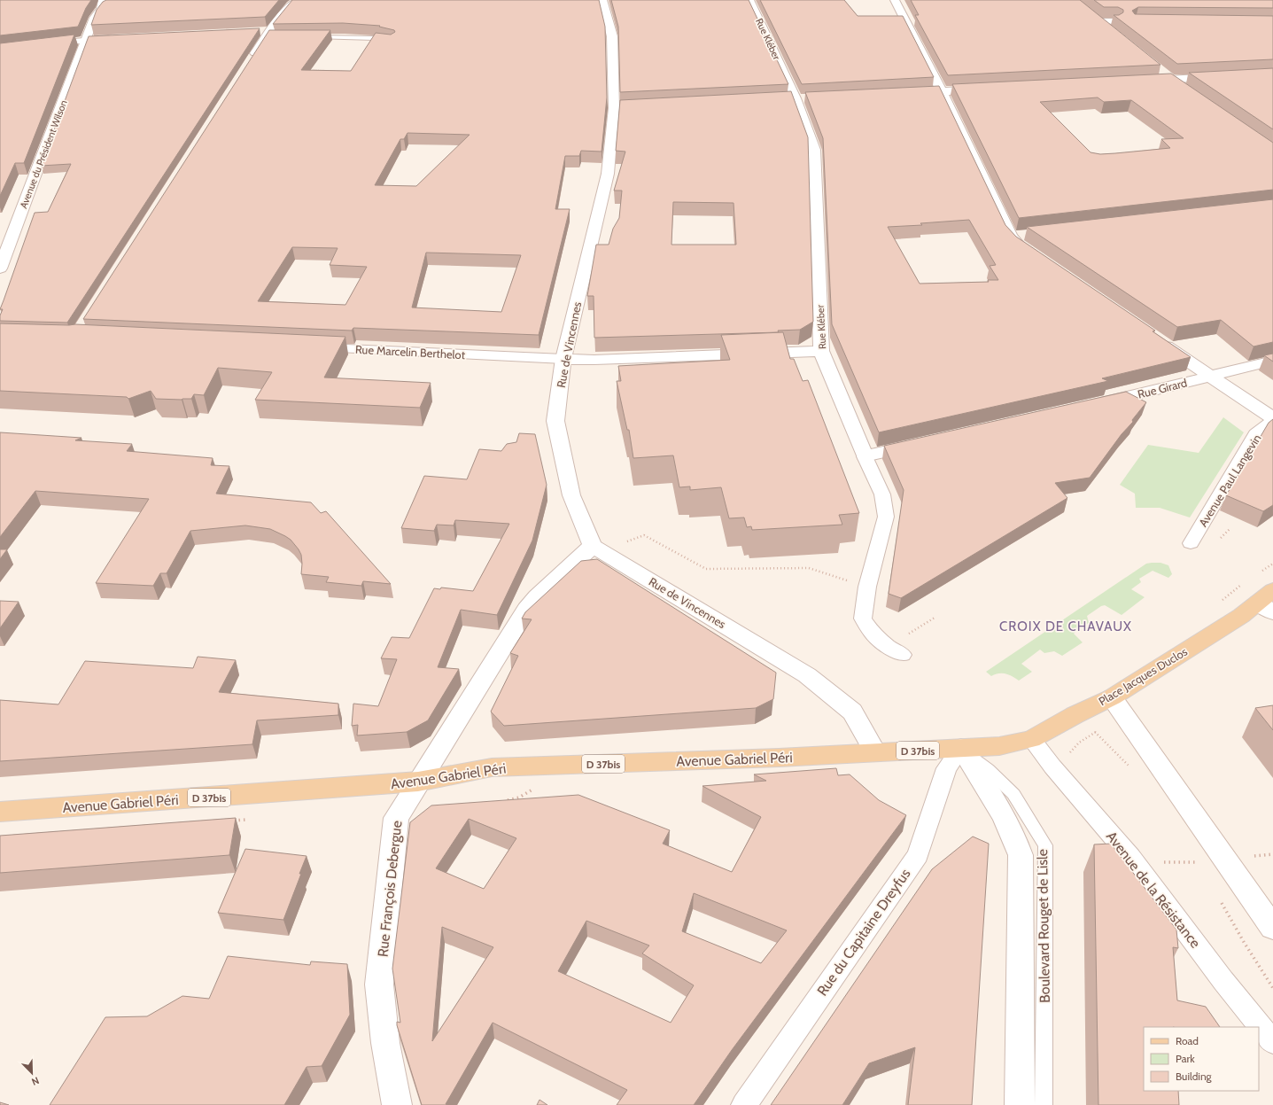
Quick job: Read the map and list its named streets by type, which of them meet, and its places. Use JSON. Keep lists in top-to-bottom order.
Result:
{
  "streets": {
    "main road": ["Place Jacques Duclos", "D 37bis", "Avenue Gabriel Péri"],
    "street": [
      "Rue Kléber",
      "Avenue du Président Wilson",
      "Rue de Vincennes",
      "Rue Marcelin Berthelot",
      "Rue Girard",
      "Avenue Paul Langevin",
      "Rue François Debergue",
      "Avenue de la Résistance",
      "Boulevard Rouget de Lisle",
      "Rue du Capitaine Dreyfus"
    ]
  },
  "crossings": [
    ["Rue Kléber", "Rue Marcelin Berthelot"],
    ["Rue de Vincennes", "Rue Marcelin Berthelot"],
    ["Rue de Vincennes", "Avenue Gabriel Péri"],
    ["Rue de Vincennes", "Rue François Debergue"],
    ["Place Jacques Duclos", "Avenue Gabriel Péri"],
    ["Place Jacques Duclos", "Avenue de la Résistance"],
    ["Place Jacques Duclos", "Boulevard Rouget de Lisle"],
    ["Place Jacques Duclos", "Rue du Capitaine Dreyfus"],
    ["Avenue Gabriel Péri", "Rue François Debergue"],
    ["Avenue Gabriel Péri", "Boulevard Rouget de Lisle"],
    ["Avenue Gabriel Péri", "Rue du Capitaine Dreyfus"],
    ["Boulevard Rouget de Lisle", "Rue du Capitaine Dreyfus"]
  ],
  "districts": ["CROIX DE CHAVAUX"],
  "legend": ["Road", "Park", "Building"],
  "north": "bottom right"
}
